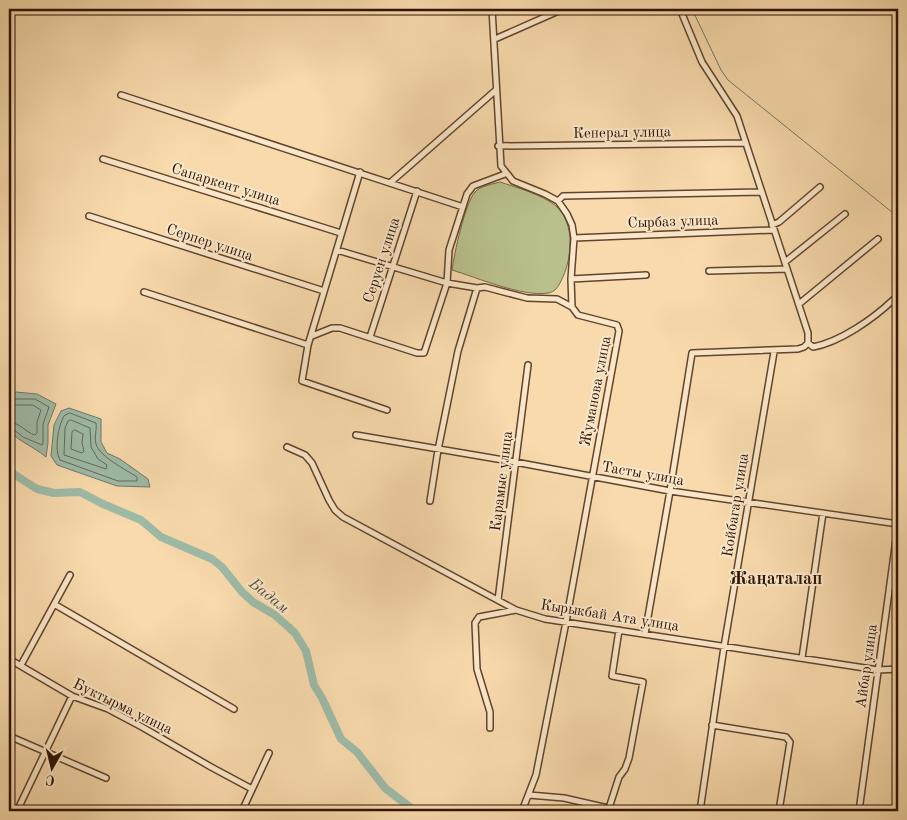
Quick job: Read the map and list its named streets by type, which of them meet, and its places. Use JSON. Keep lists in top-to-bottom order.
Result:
{
  "streets": {
    "street": [
      "Кенерал улица",
      "Сапаркент улица",
      "Сырбаз улица",
      "Серпер улица",
      "Серуен улица",
      "Жуманова улица",
      "Тасты улица",
      "Карамыс улица",
      "Койбагар улица",
      "Кырыкбай Ата улица",
      "Айбар улица",
      "Буктырма улица"
    ]
  },
  "crossings": [
    ["Жуманова улица", "Тасты улица"],
    ["Жуманова улица", "Кырыкбай Ата улица"],
    ["Тасты улица", "Карамыс улица"],
    ["Тасты улица", "Койбагар улица"],
    ["Тасты улица", "Айбар улица"],
    ["Карамыс улица", "Кырыкбай Ата улица"],
    ["Койбагар улица", "Кырыкбай Ата улица"],
    ["Кырыкбай Ата улица", "Айбар улица"]
  ],
  "districts": ["Жаңаталап"],
  "water": ["Бадам"],
  "north": "bottom"
}
